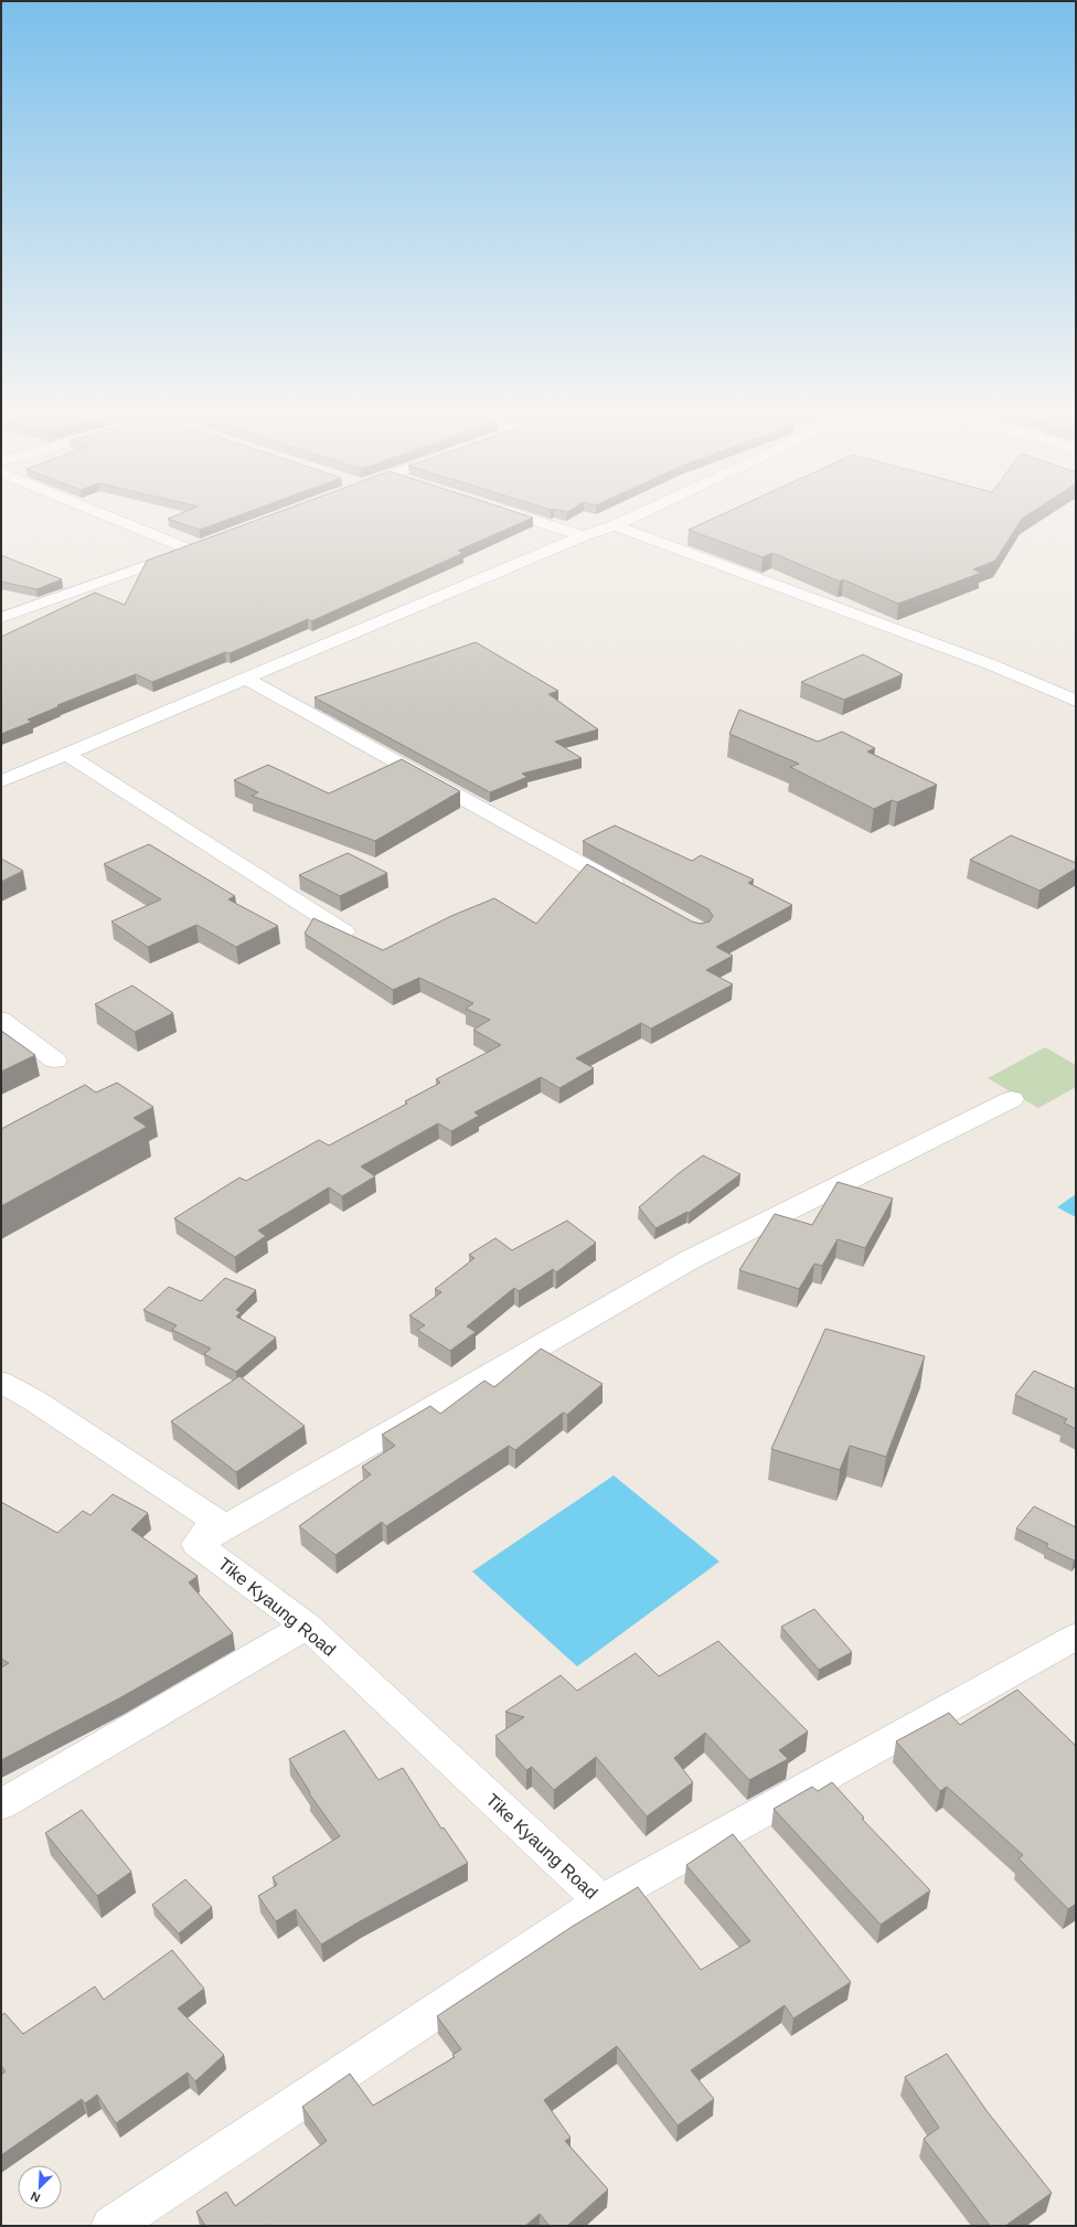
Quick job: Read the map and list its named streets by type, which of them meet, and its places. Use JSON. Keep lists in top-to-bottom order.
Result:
{
  "streets": {
    "street": ["Tike Kyaung Road"]
  },
  "north": "bottom left"
}
